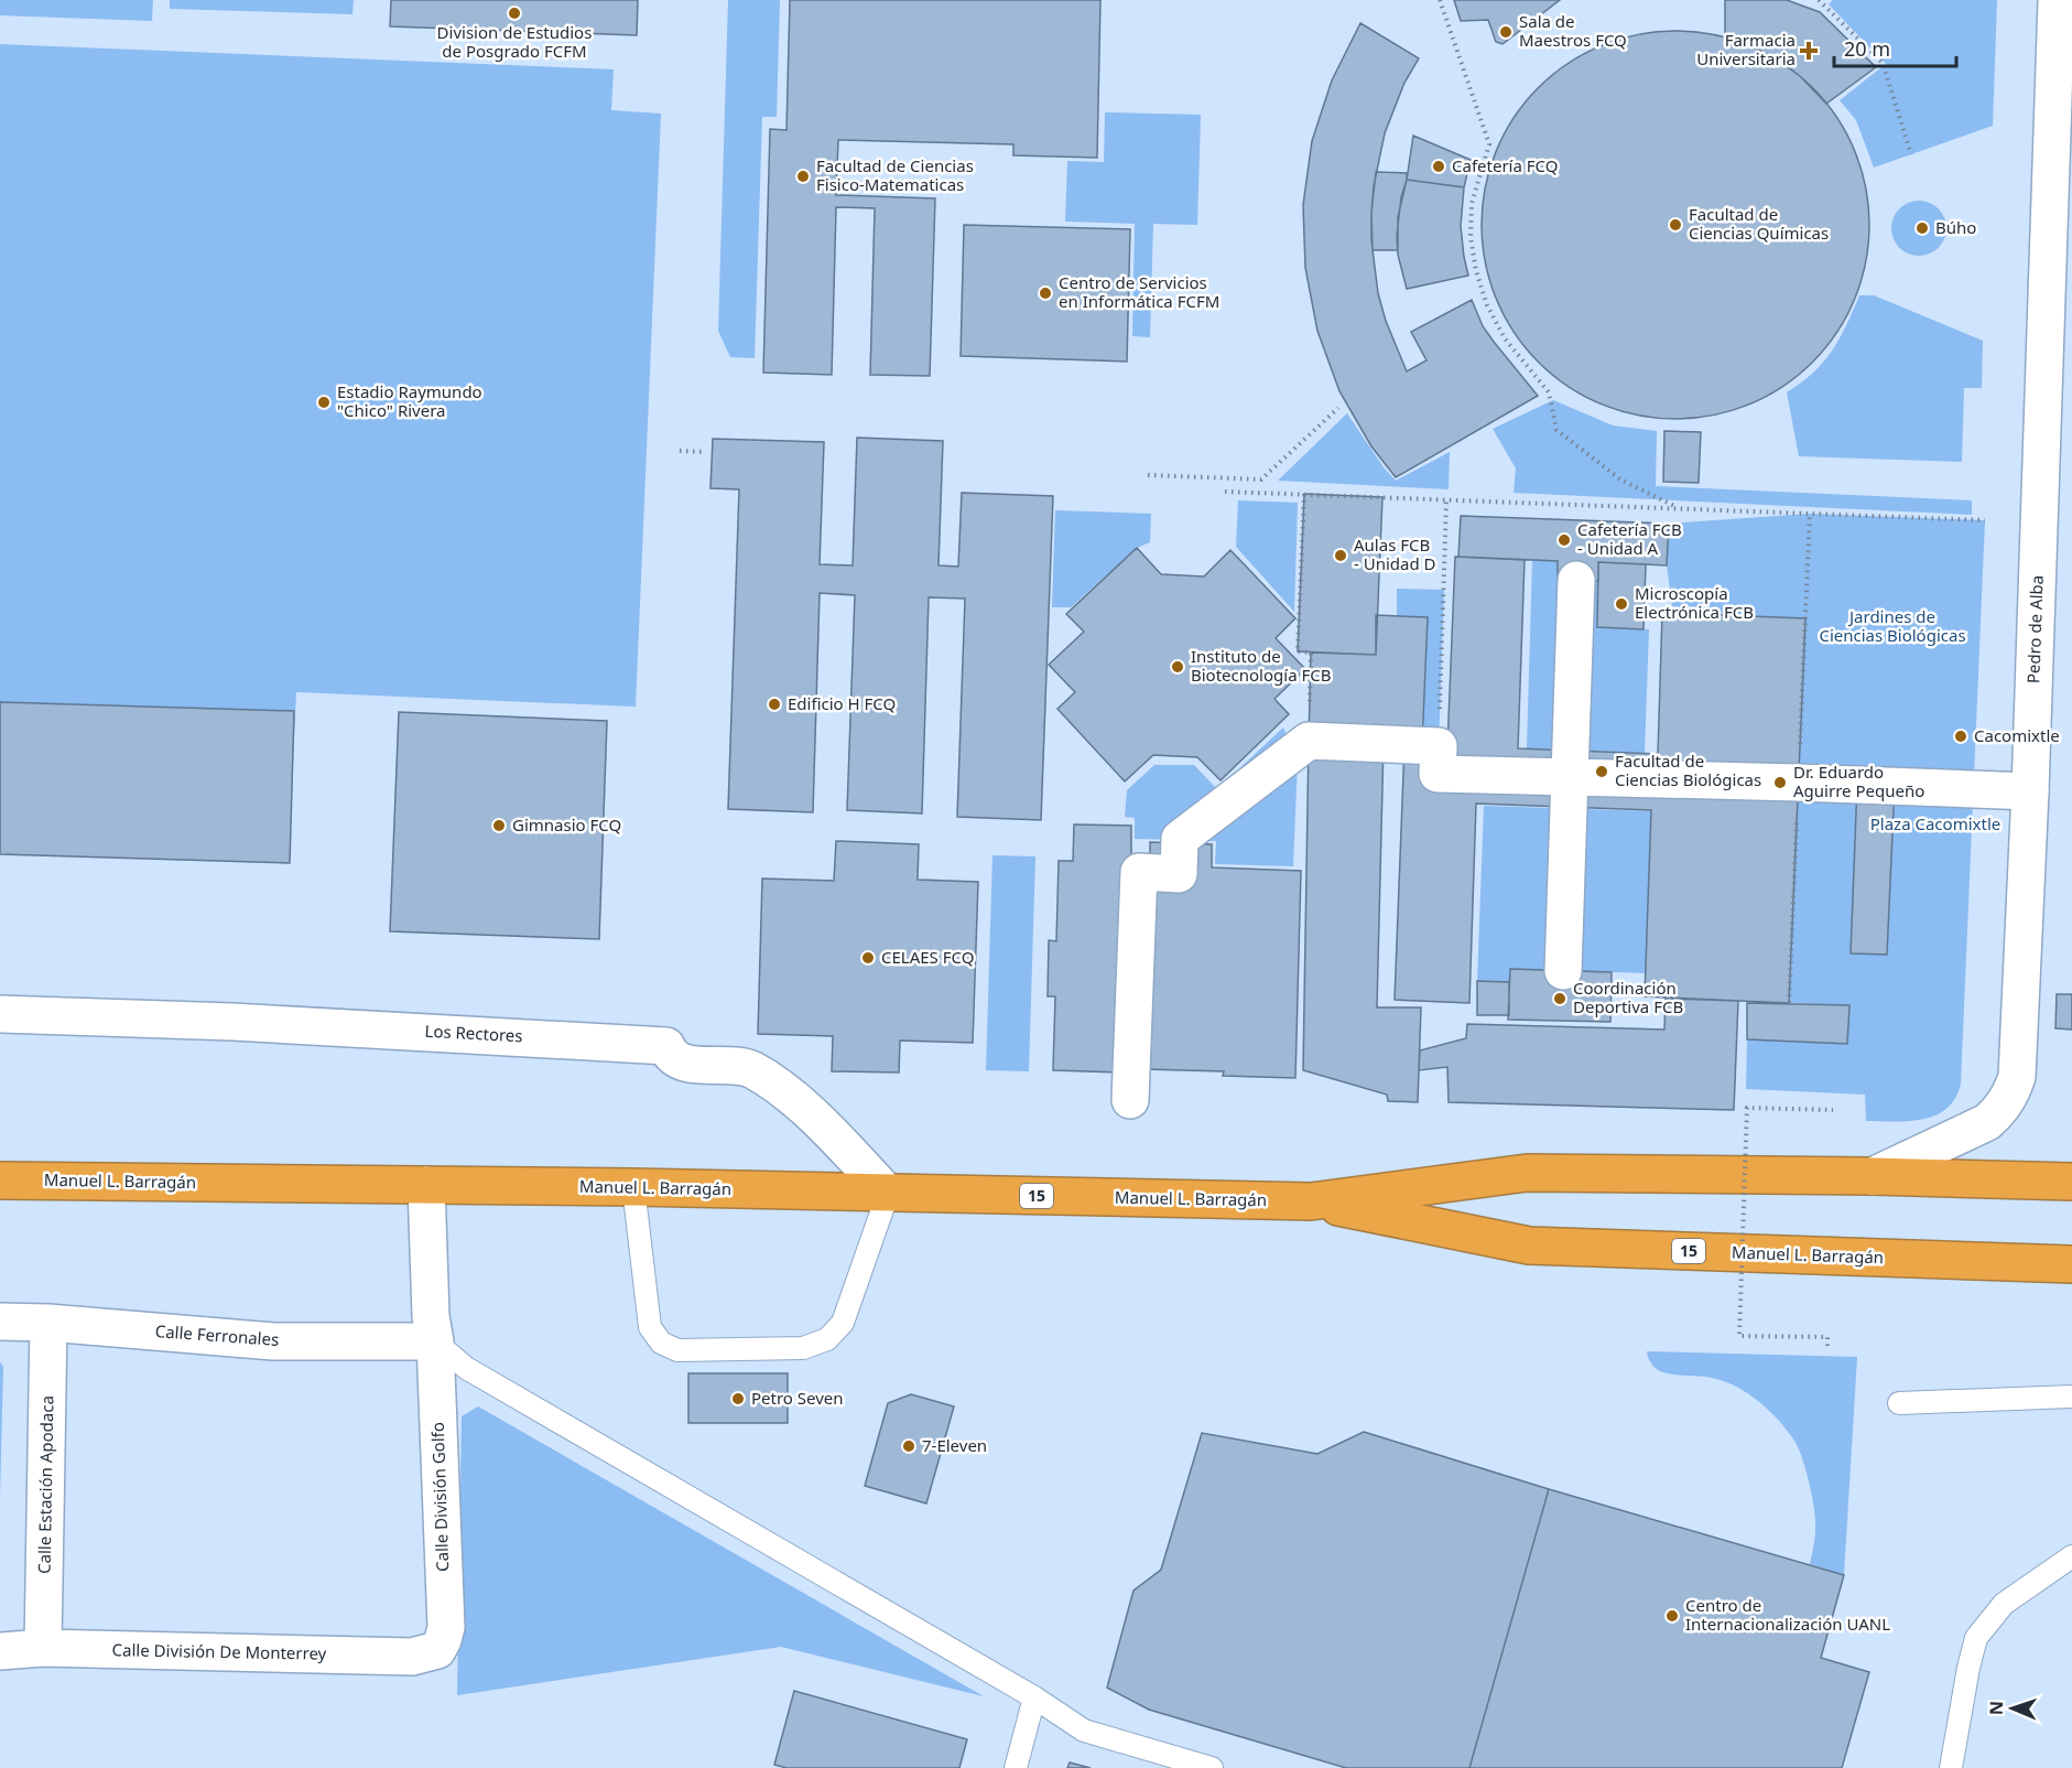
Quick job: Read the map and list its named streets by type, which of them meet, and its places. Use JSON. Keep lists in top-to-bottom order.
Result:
{
  "streets": {
    "highway": ["Manuel L. Barragán", "15"],
    "street": [
      "Pedro de Alba",
      "Los Rectores",
      "Calle Ferronales",
      "Calle Estación Apodaca",
      "Calle División Golfo",
      "Calle División De Monterrey"
    ]
  },
  "crossings": [
    ["Pedro de Alba", "Manuel L. Barragán"],
    ["Los Rectores", "Manuel L. Barragán"],
    ["Manuel L. Barragán", "Calle División Golfo"],
    ["Calle Ferronales", "Calle Estación Apodaca"],
    ["Calle Ferronales", "Calle División Golfo"],
    ["Calle Estación Apodaca", "Calle División De Monterrey"],
    ["Calle División Golfo", "Calle División De Monterrey"]
  ],
  "parks": ["Jardines de Ciencias Biológicas", "Plaza Cacomixtle"],
  "places": {
    "other": [
      "Division de Estudios de Posgrado FCFM",
      "Sala de Maestros FCQ",
      "Cafetería FCQ",
      "Facultad de Ciencias Fisico-Matematicas",
      "Facultad de Ciencias Químicas",
      "Búho",
      "Centro de Servicios en Informática FCFM",
      "Estadio Raymundo \"Chico\" Rivera",
      "Cafetería FCB - Unidad A",
      "Aulas FCB - Unidad D",
      "Microscopía Electrónica FCB",
      "Instituto de Biotecnología FCB",
      "Edificio H FCQ",
      "Cacomixtle",
      "Facultad de Ciencias Biológicas",
      "Dr. Eduardo Aguirre Pequeño",
      "Gimnasio FCQ",
      "CELAES FCQ",
      "Coordinación Deportiva FCB",
      "Petro Seven",
      "7-Eleven",
      "Centro de Internacionalización UANL"
    ],
    "health": ["Farmacia Universitaria"]
  },
  "scale_bar": "20 m",
  "north": "left"
}
